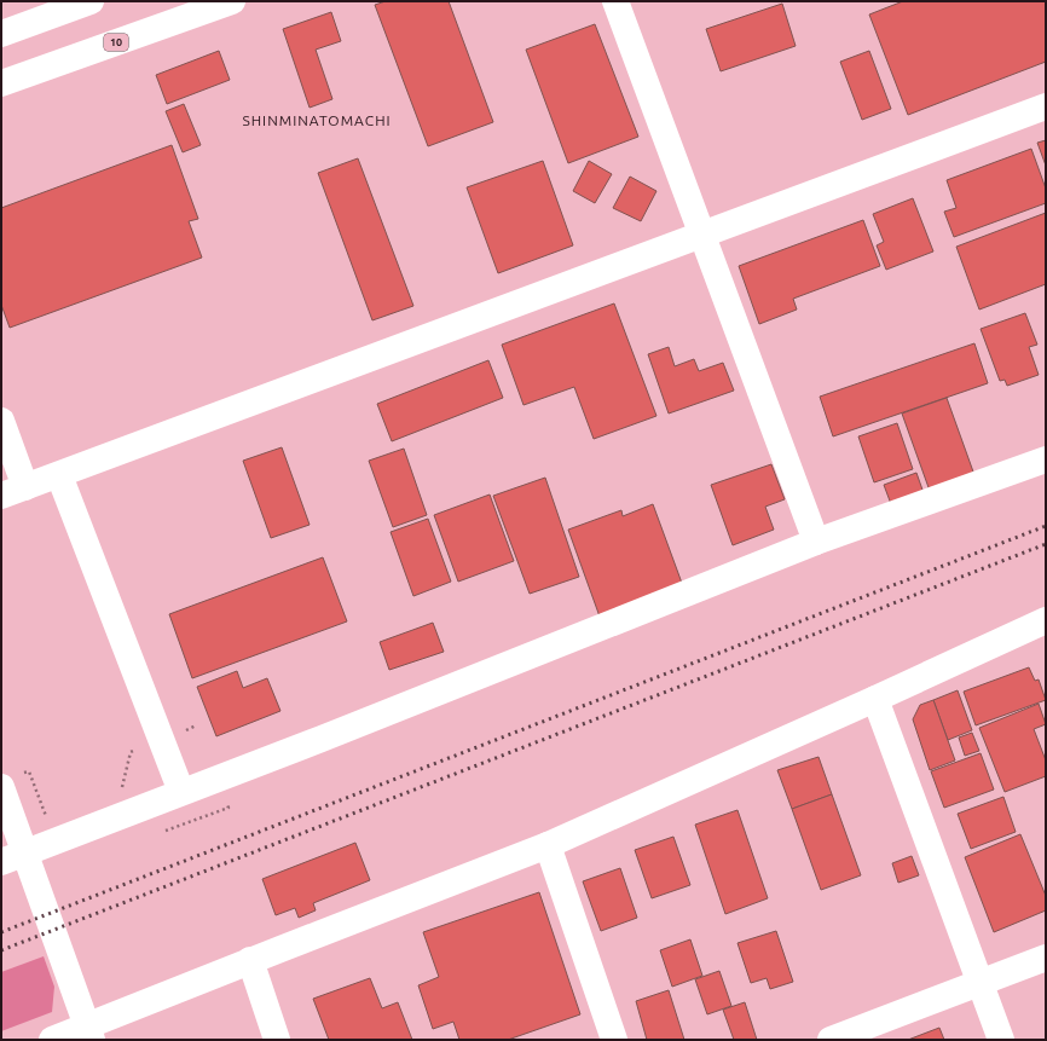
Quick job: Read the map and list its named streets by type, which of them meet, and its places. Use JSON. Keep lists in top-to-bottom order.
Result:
{
  "streets": {
    "main road": ["10"]
  },
  "districts": ["SHINMINATOMACHI"]
}
